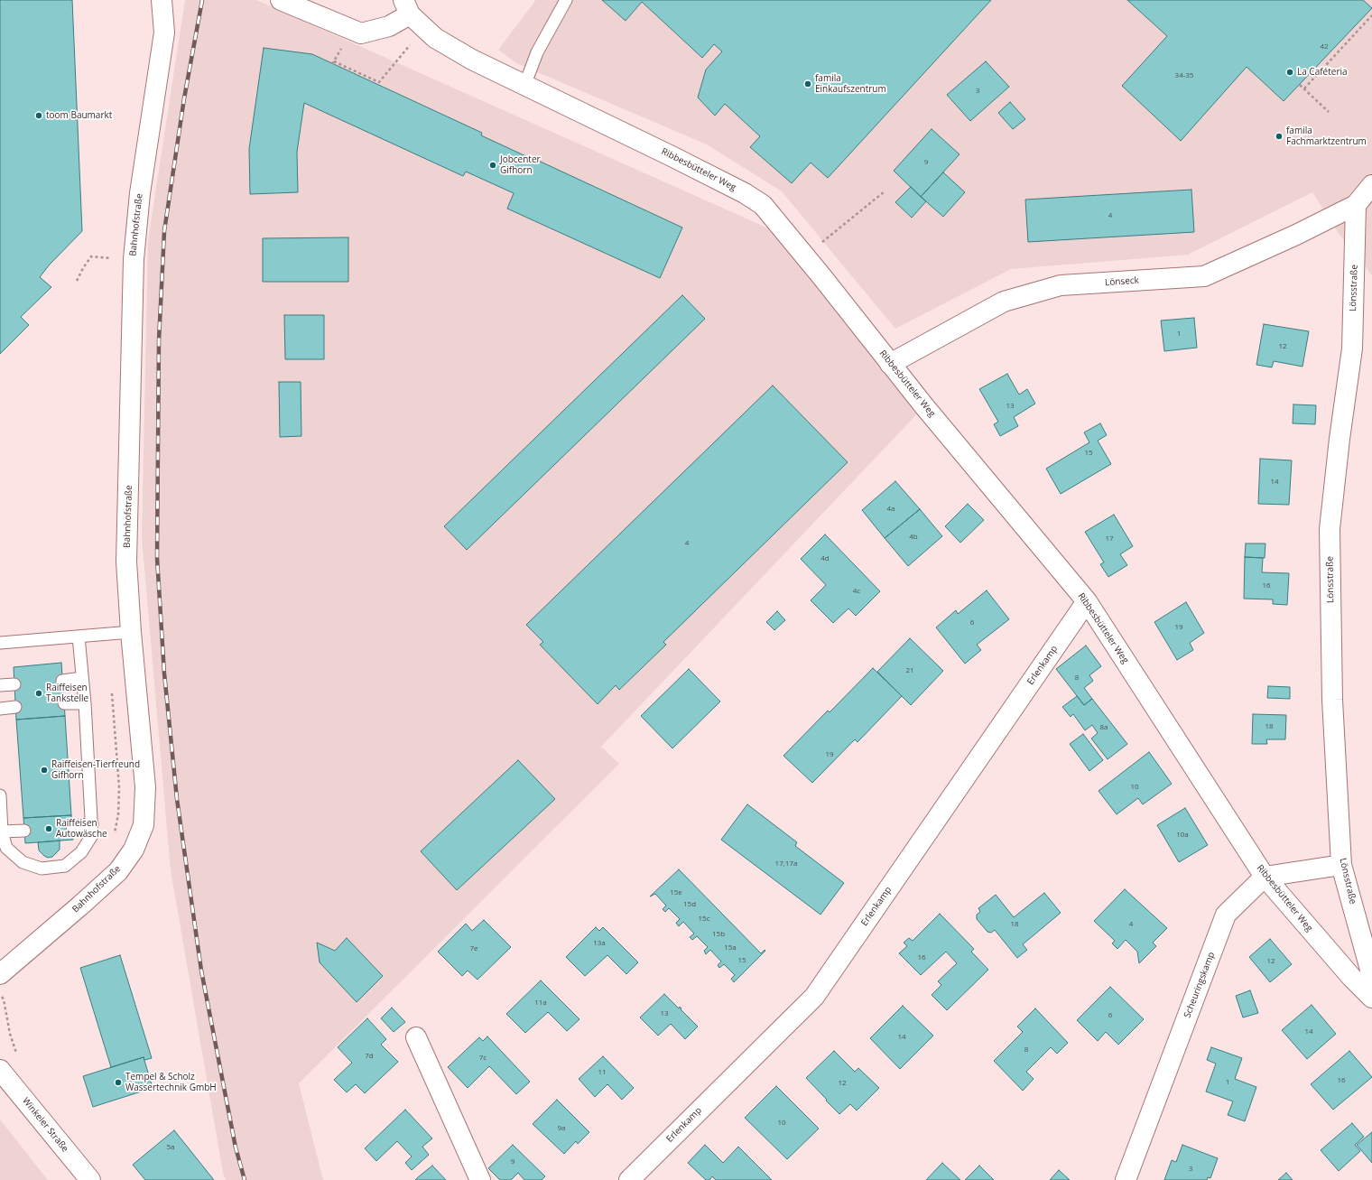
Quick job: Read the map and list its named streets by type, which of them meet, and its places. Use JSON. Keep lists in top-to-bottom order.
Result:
{
  "streets": {
    "street": [
      "Ribbesbütteler Weg",
      "Bahnhofstraße",
      "Lönseck",
      "Lönsstraße",
      "Erlenkamp",
      "Scheuringskamp",
      "Winkeler Straße"
    ]
  },
  "crossings": [
    ["Ribbesbütteler Weg", "Lönseck"],
    ["Ribbesbütteler Weg", "Erlenkamp"],
    ["Ribbesbütteler Weg", "Scheuringskamp"],
    ["Lönseck", "Lönsstraße"]
  ],
  "places": [
    "La Caféteria",
    "famila Einkaufszentrum",
    "toom Baumarkt",
    "famila Fachmarktzentrum",
    "Jobcenter Gifhorn",
    "Raiffeisen Tankstelle",
    "Raiffeisen-Tierfreund Gifhorn",
    "Raiffeisen Autowäsche",
    "Tempel & Scholz Wassertechnik GmbH"
  ],
  "house_numbers": [
    "42",
    "34-35",
    "3",
    "9",
    "4",
    "1",
    "12",
    "13",
    "15",
    "14",
    "4a",
    "4b",
    "17",
    "4",
    "4d",
    "16",
    "4c",
    "6",
    "19",
    "21",
    "8",
    "18",
    "8a",
    "19",
    "10",
    "10a",
    "17,17a",
    "15e",
    "15d",
    "15c",
    "18",
    "4",
    "15b",
    "13a",
    "15a",
    "7e",
    "16",
    "15",
    "12",
    "11a",
    "13",
    "6",
    "14",
    "14",
    "8",
    "7d",
    "7c",
    "11",
    "16",
    "1",
    "12",
    "10",
    "9a",
    "5a",
    "9",
    "3"
  ]
}
